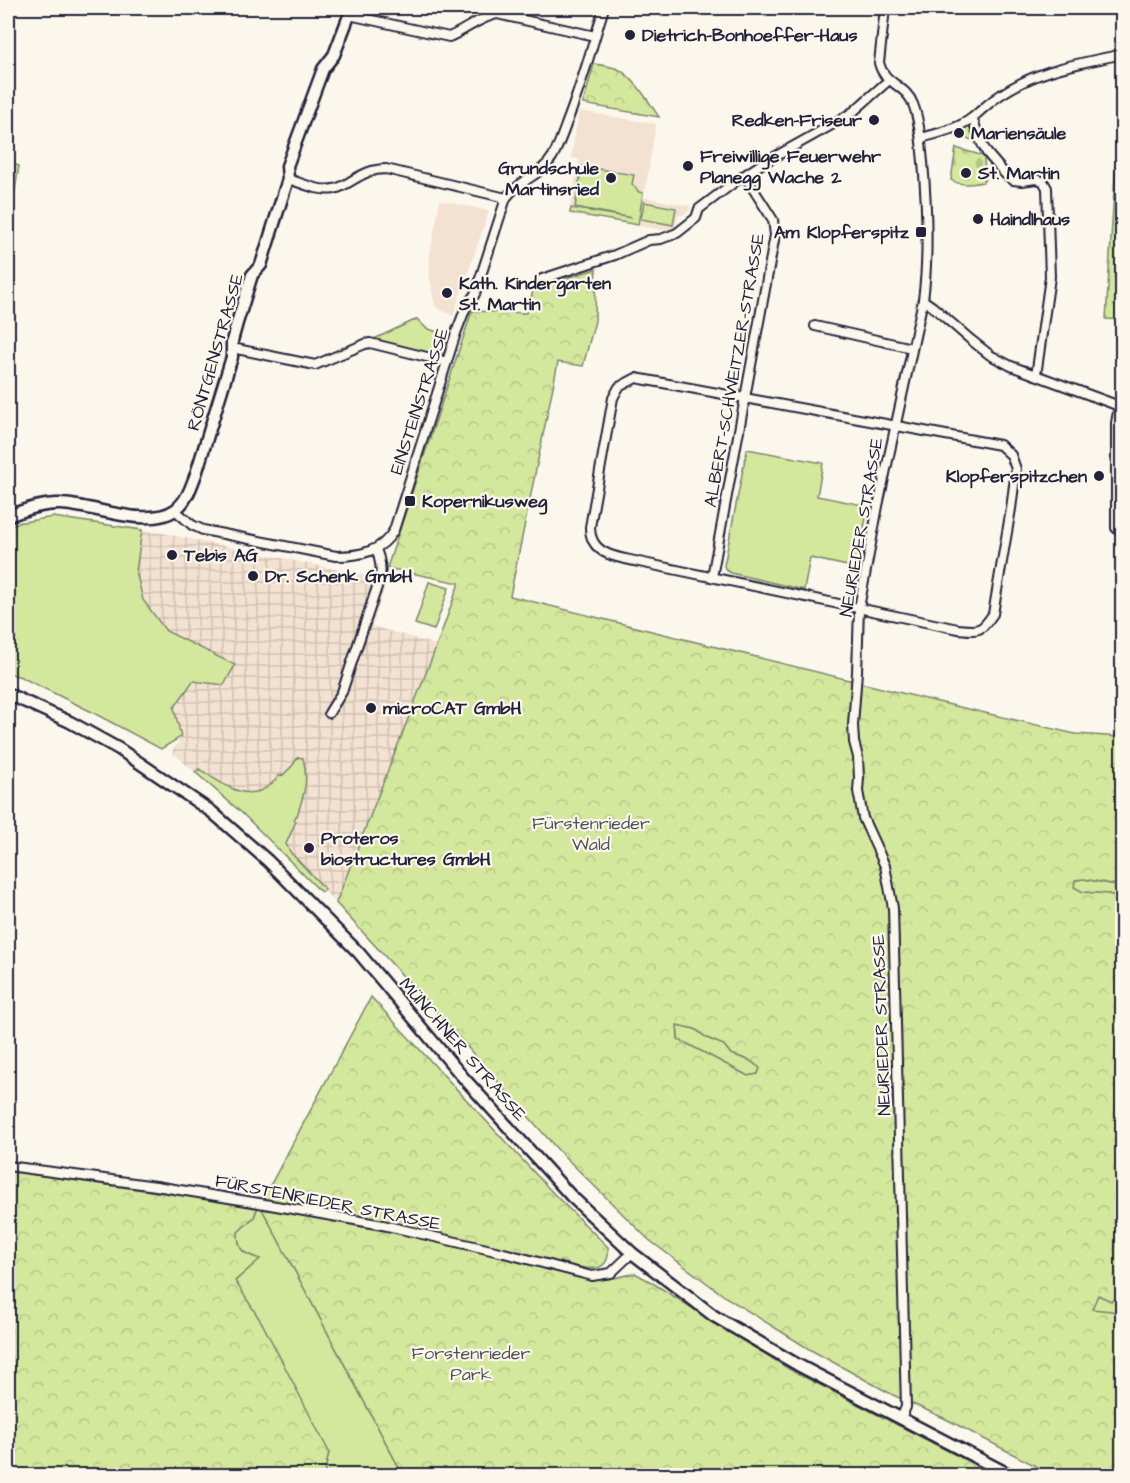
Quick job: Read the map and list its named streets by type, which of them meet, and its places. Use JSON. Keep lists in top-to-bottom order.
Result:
{
  "streets": {
    "main road": ["RÖNTGENSTRASSE", "MÜNCHNER STRASSE"],
    "street": [
      "ALBERT-SCHWEITZER-STRASSE",
      "EINSTEINSTRASSE",
      "NEURIEDER STRASSE",
      "FÜRSTENRIEDER STRASSE"
    ]
  },
  "crossings": [
    ["NEURIEDER STRASSE", "MÜNCHNER STRASSE"],
    ["MÜNCHNER STRASSE", "FÜRSTENRIEDER STRASSE"]
  ],
  "parks": ["Fürstenrieder Wald", "Forstenrieder Park"],
  "places": {
    "other": [
      "Dietrich-Bonhoeffer-Haus",
      "Redken-Friseur",
      "Mariensäule",
      "Freiwillige Feuerwehr Planegg Wache 2",
      "St. Martin",
      "Grundschule Martinsried",
      "Haindlhaus",
      "Kath. Kindergarten St. Martin",
      "Klopferspitzchen",
      "Tebis AG",
      "Dr. Schenk GmbH",
      "microCAT GmbH",
      "Proteros biostructures GmbH"
    ],
    "transit": ["Am Klopferspitz", "Kopernikusweg"]
  }
}
